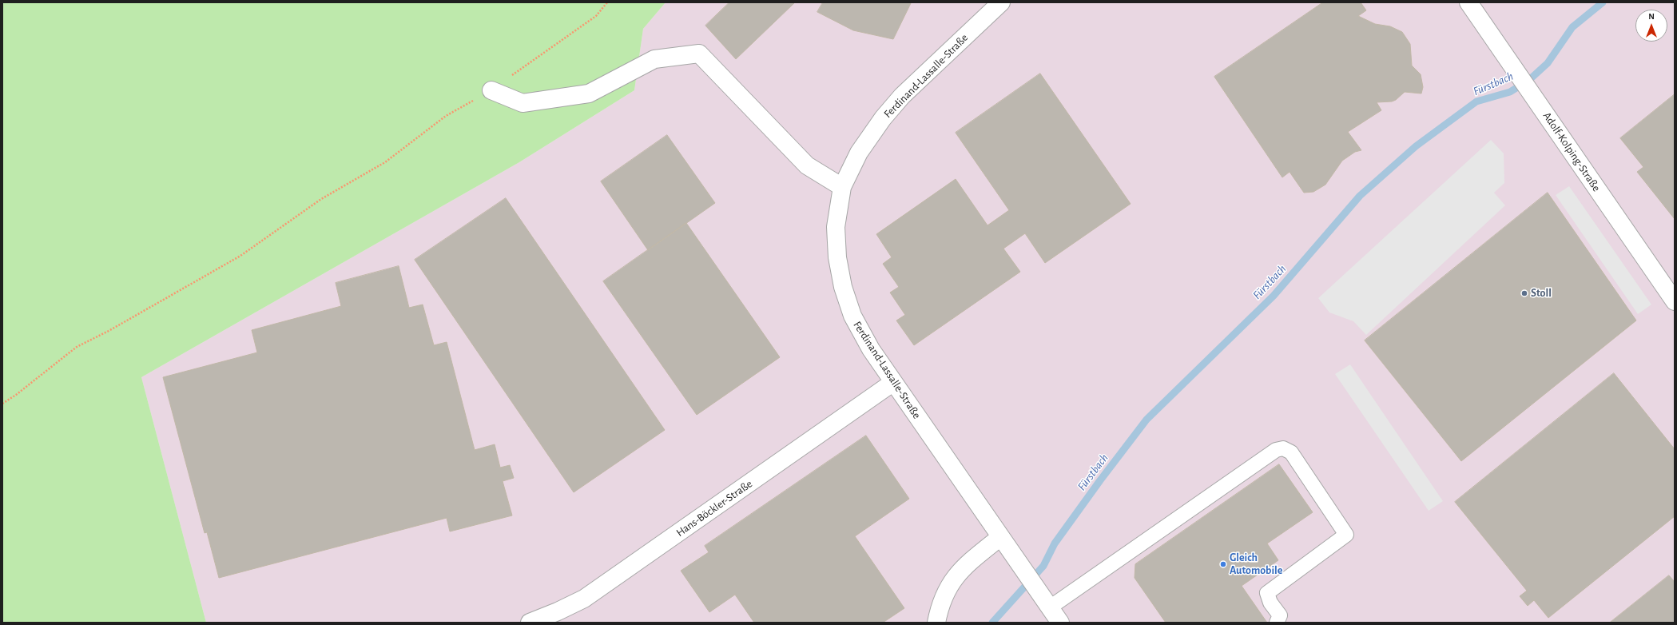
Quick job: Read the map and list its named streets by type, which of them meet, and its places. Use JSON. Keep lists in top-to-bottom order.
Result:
{
  "streets": {
    "street": ["Ferdinand-Lassalle-Straße", "Adolf-Kolping-Straße", "Hans-Böckler-Straße"]
  },
  "crossings": [
    ["Ferdinand-Lassalle-Straße", "Hans-Böckler-Straße"]
  ],
  "water": ["Fürstbach"],
  "places": ["Stoll", "Gleich Automobile"],
  "north": "top"
}
